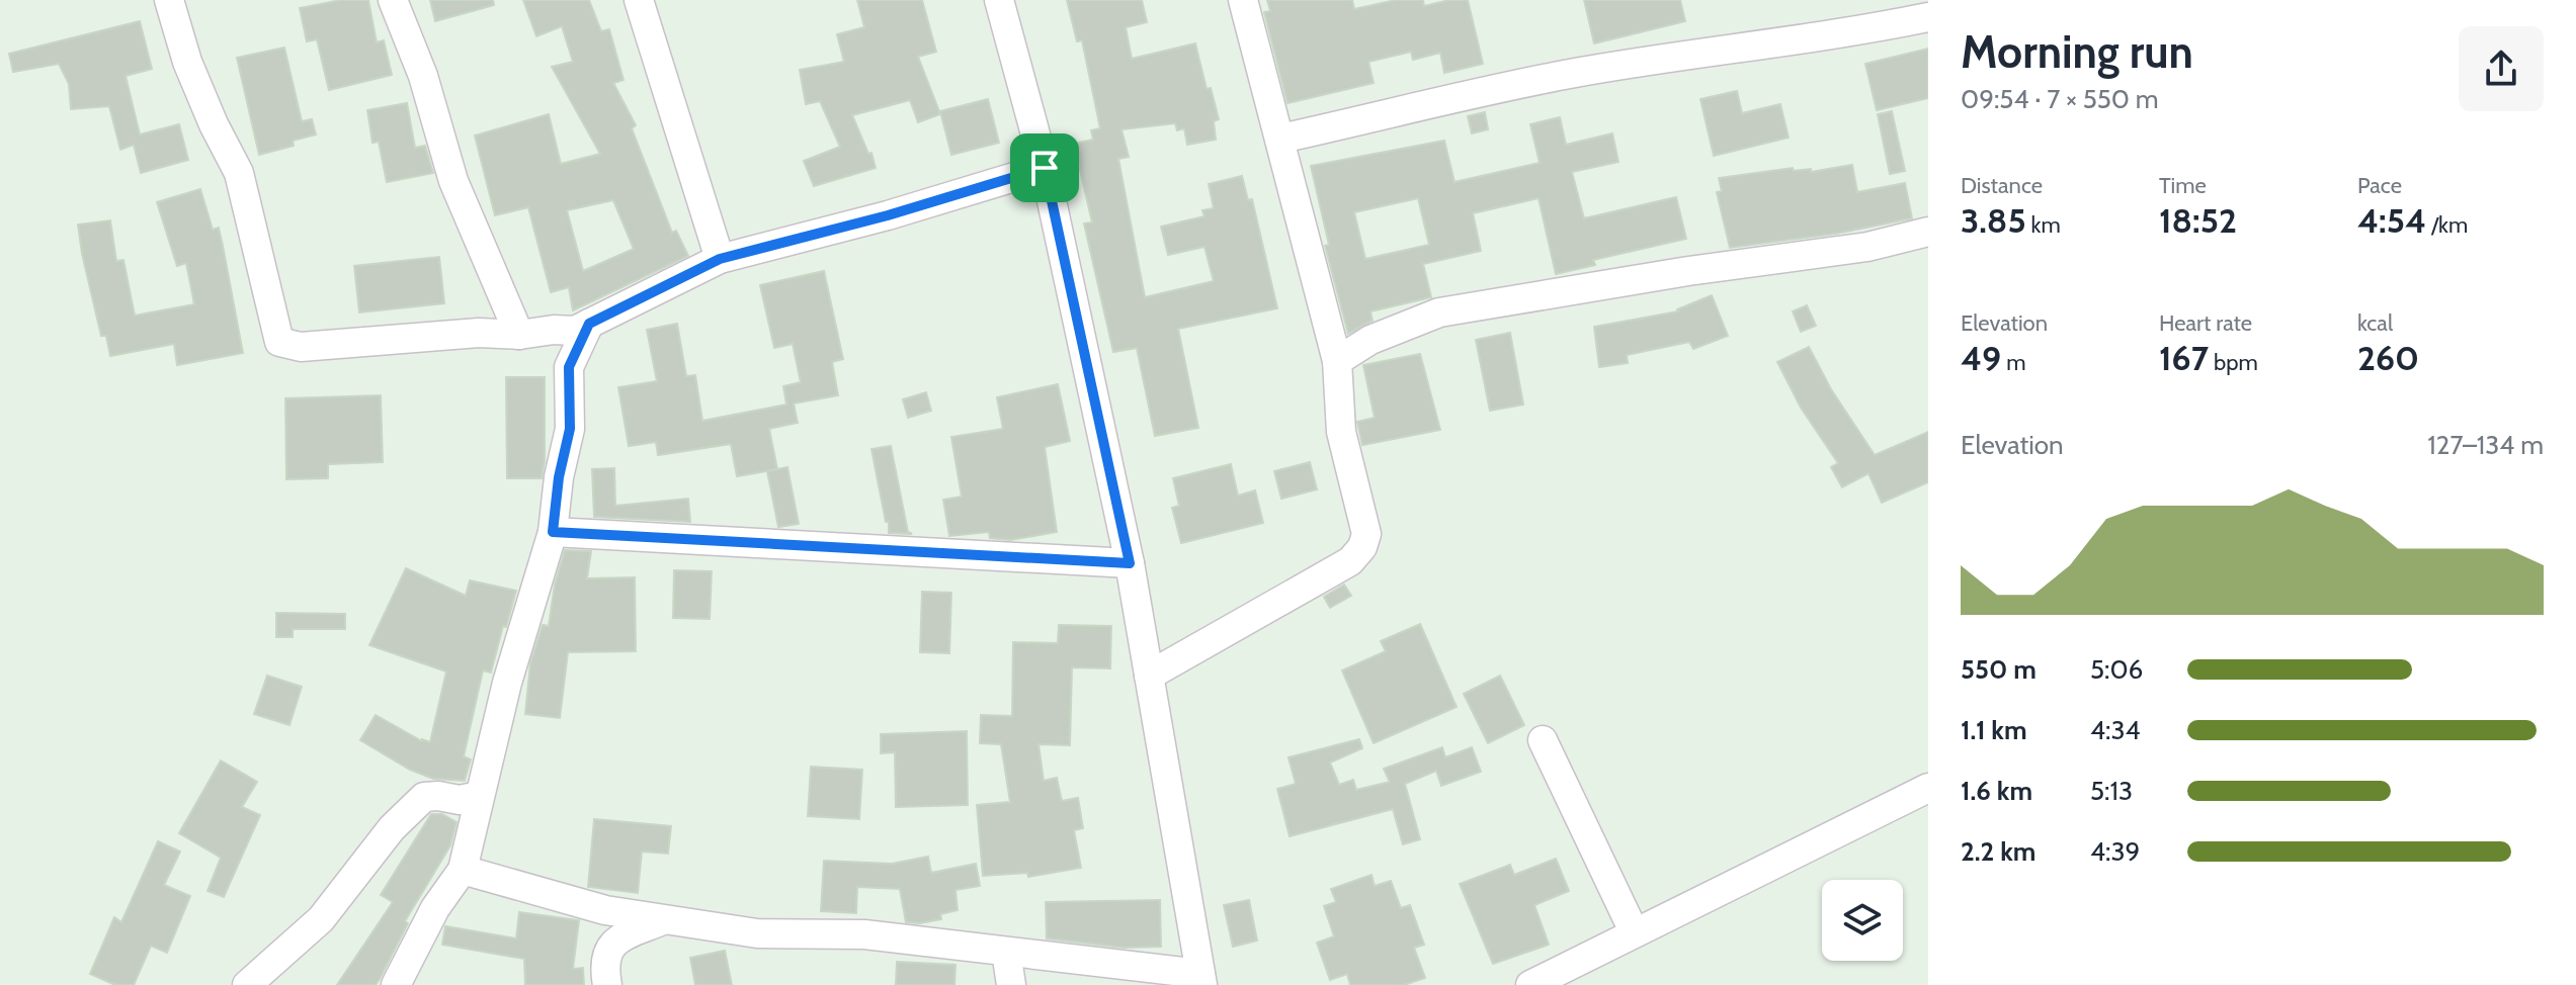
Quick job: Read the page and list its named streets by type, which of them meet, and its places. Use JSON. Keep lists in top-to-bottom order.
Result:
{
  "page": {
    "heading": ["Morning run", "09:54 · 7 × 550 m"],
    "stats": [
      ["Distance", "3.85 km"],
      ["Time", "18:52"],
      ["Pace", "4:54 /km"],
      ["Elevation", "49 m"],
      ["Heart rate", "167 bpm"],
      ["kcal", "260"]
    ],
    "chart": ["Elevation", "127–134 m"],
    "list": [
      {
        "name": "550 m",
        "note": "5:06"
      },
      {
        "name": "1.1 km",
        "note": "4:34"
      },
      {
        "name": "1.6 km",
        "note": "5:13"
      },
      {
        "name": "2.2 km",
        "note": "4:39"
      }
    ]
  }
}
